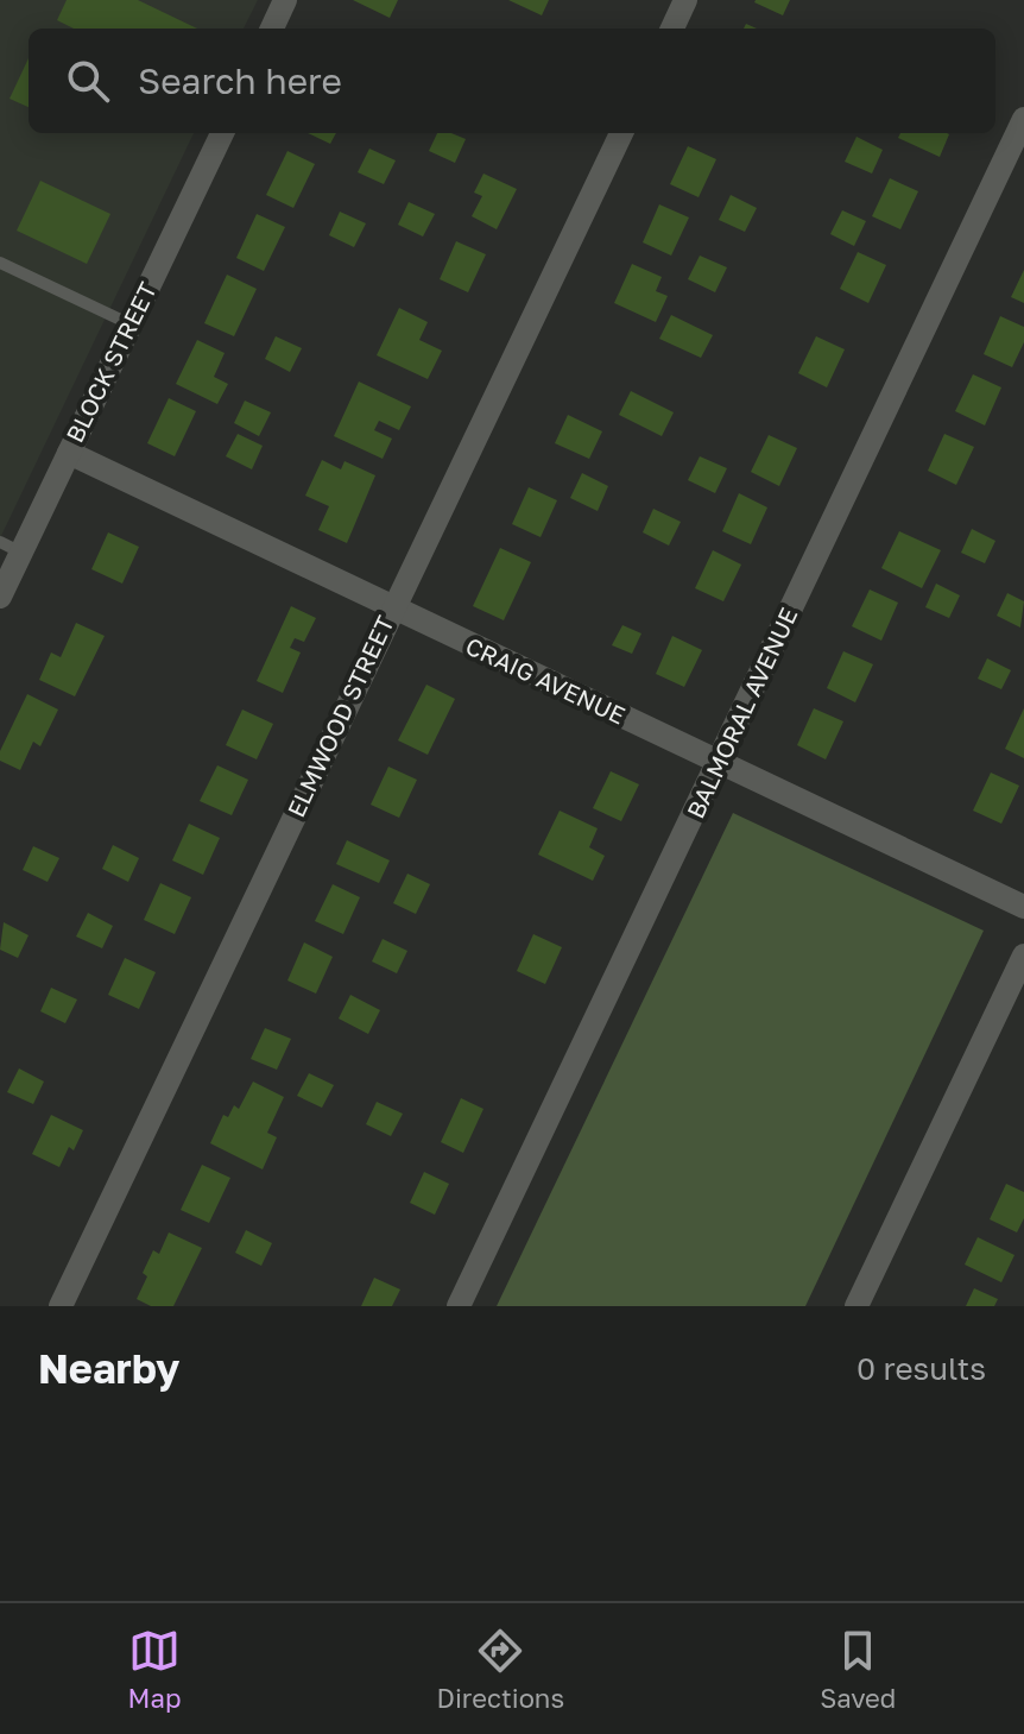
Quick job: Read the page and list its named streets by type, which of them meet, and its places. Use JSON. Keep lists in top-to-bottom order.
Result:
{
  "streets": {
    "street": [
      "BLOCK STREET",
      "CRAIG AVENUE",
      "BALMORAL AVENUE",
      "ELMWOOD STREET"
    ]
  },
  "crossings": [
    ["BLOCK STREET", "CRAIG AVENUE"],
    ["CRAIG AVENUE", "BALMORAL AVENUE"],
    ["CRAIG AVENUE", "ELMWOOD STREET"]
  ],
  "page": {
    "search": "Search here",
    "heading": ["Nearby", "0 results"],
    "nav": ["Map", "Directions", "Saved"]
  }
}
